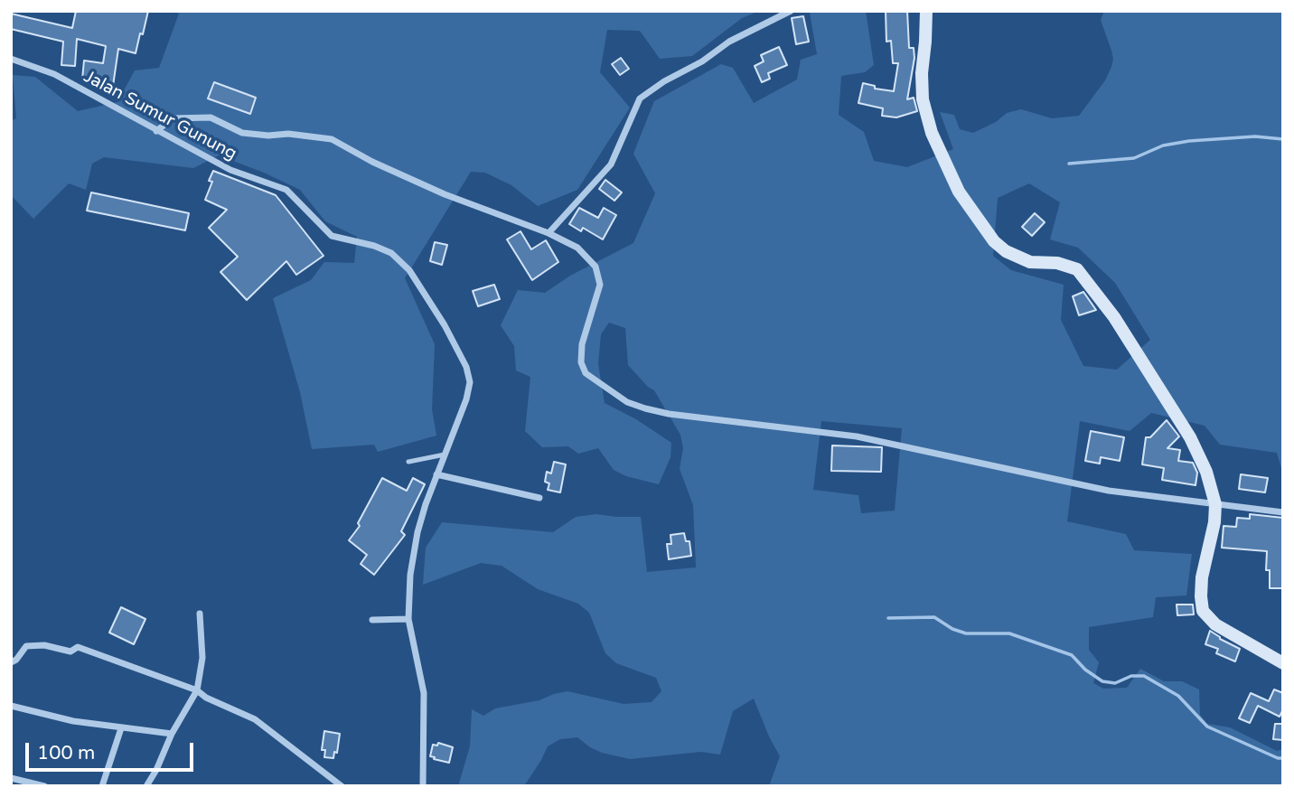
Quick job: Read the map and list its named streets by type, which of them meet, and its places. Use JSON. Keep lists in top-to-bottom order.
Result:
{
  "streets": {
    "street": ["Jalan Sumur Gunung"]
  },
  "scale_bar": "100 m"
}
